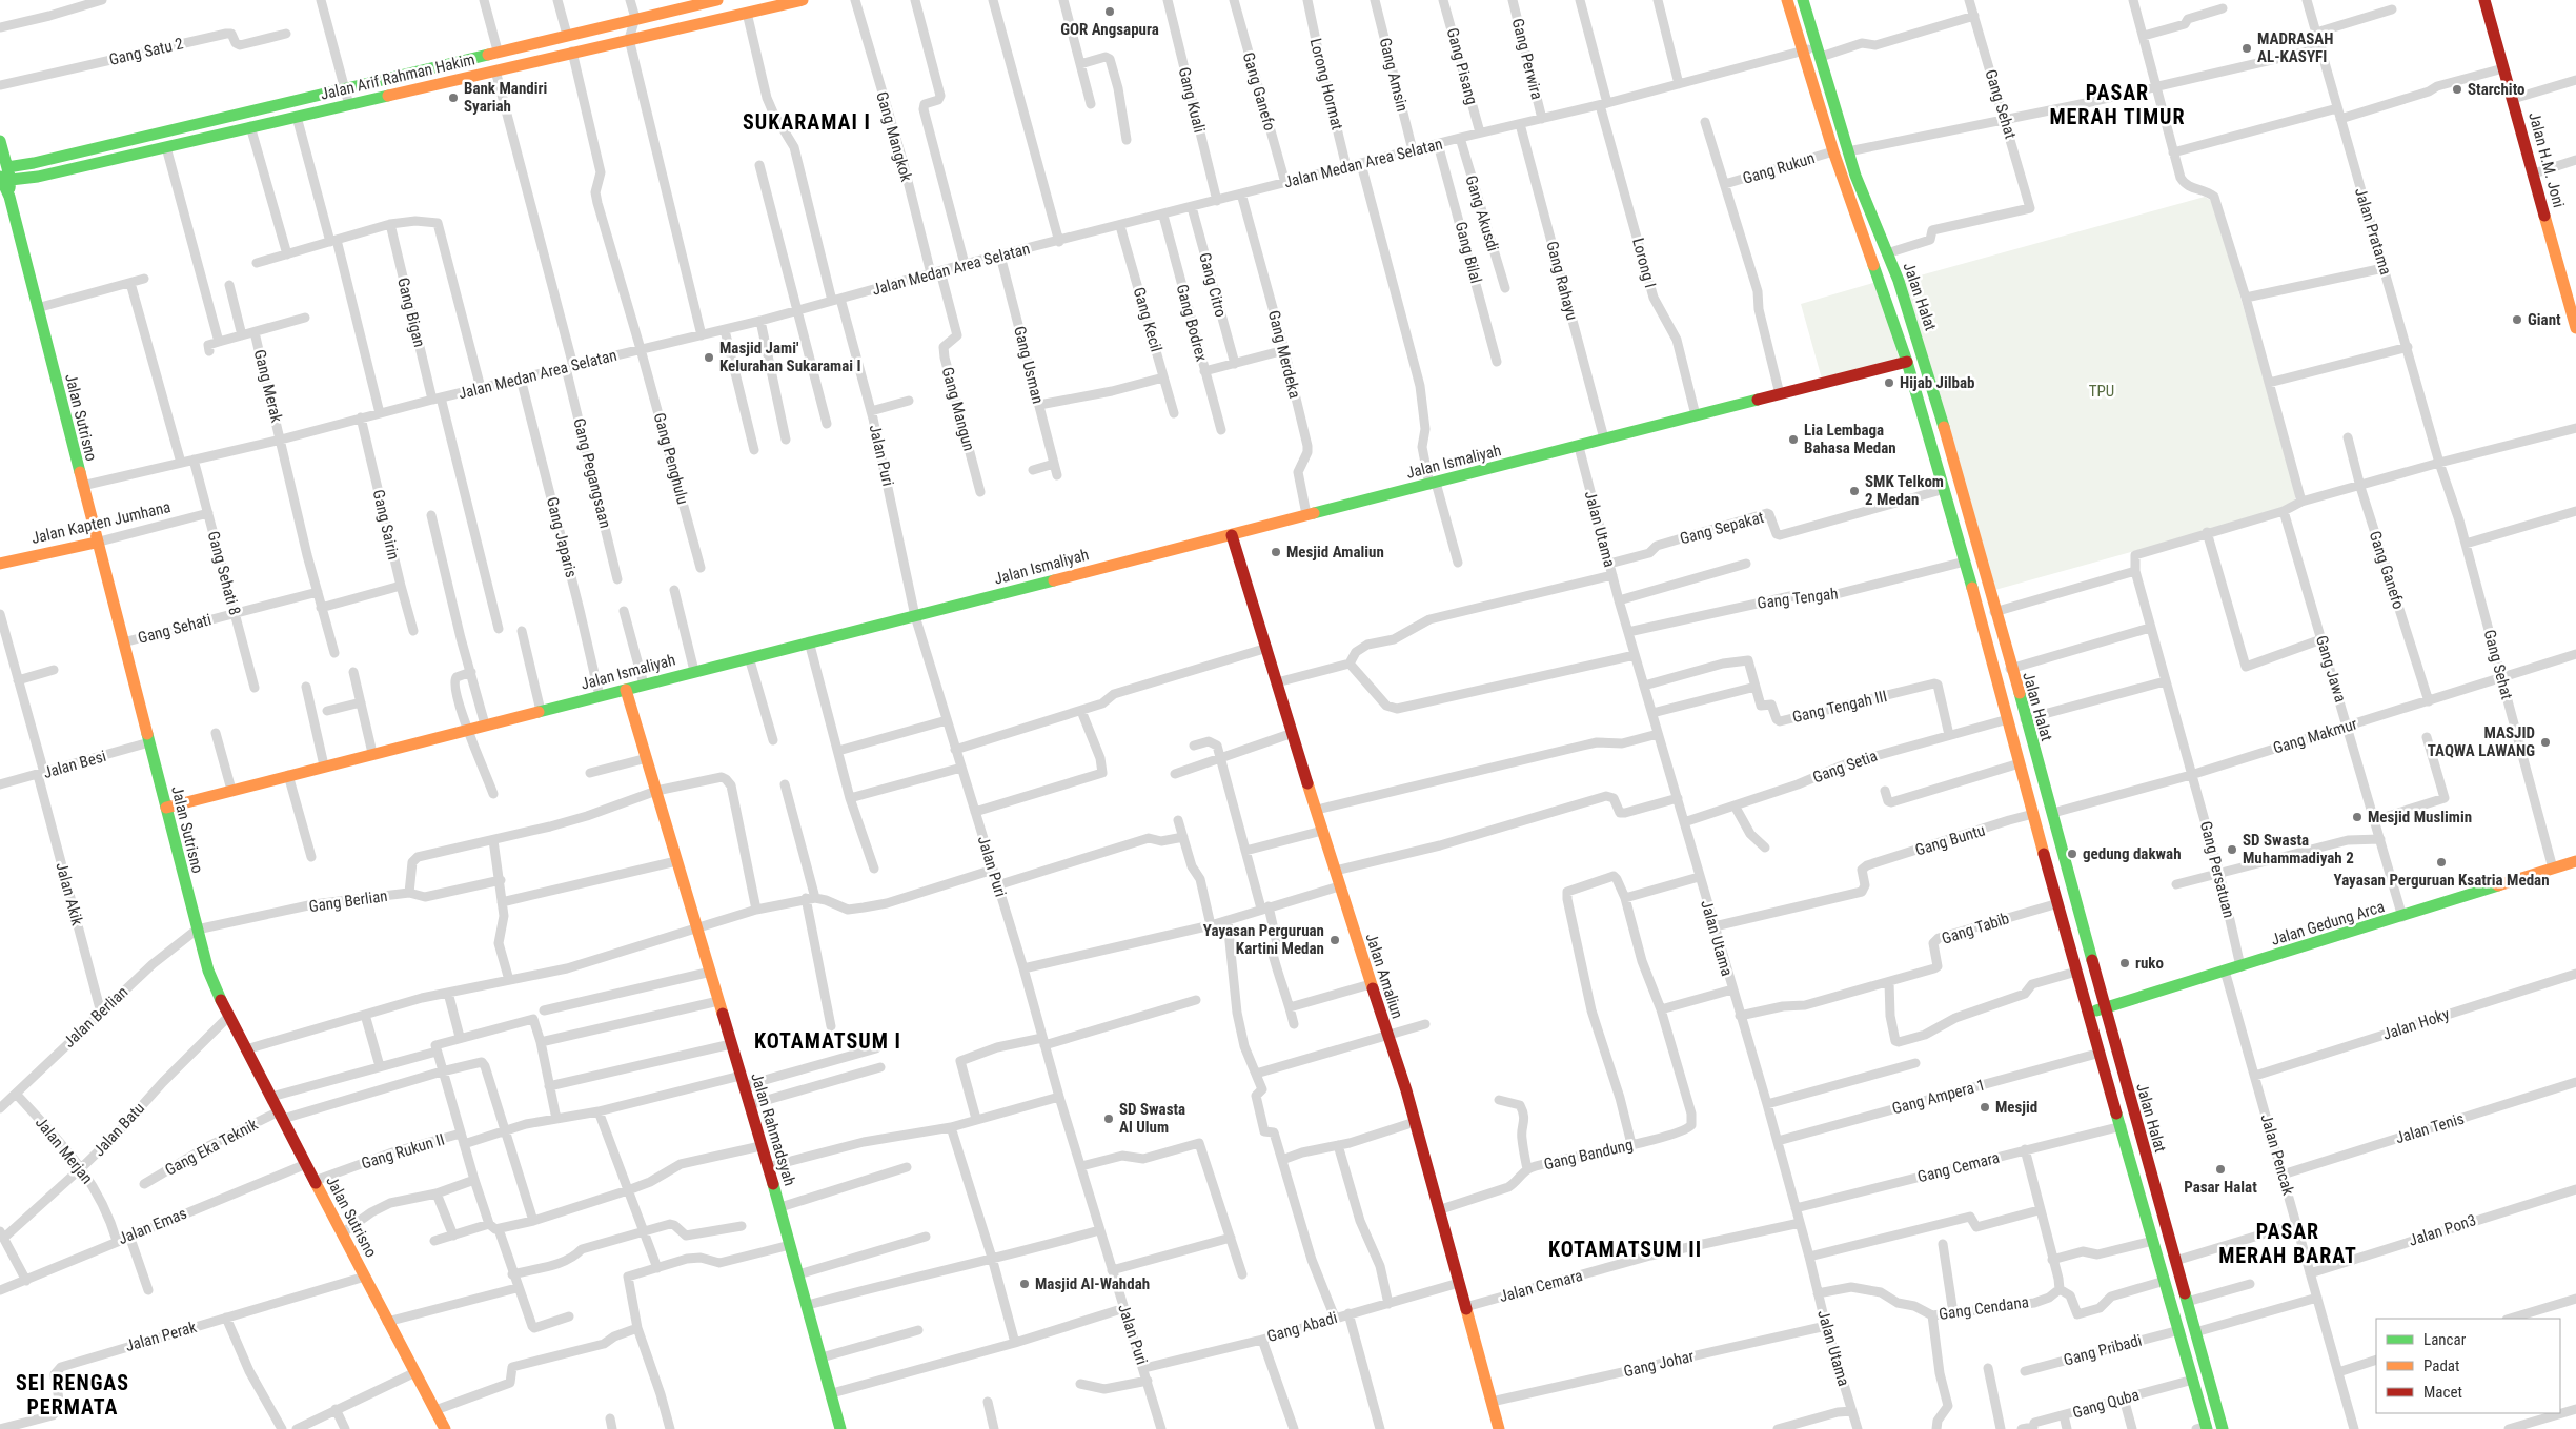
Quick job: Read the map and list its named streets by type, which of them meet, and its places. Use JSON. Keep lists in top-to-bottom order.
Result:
{
  "streets": {
    "main road": [
      "Jalan Arif Rahman Hakim",
      "Jalan H.M. Joni",
      "Jalan Halat",
      "Jalan Sutrisno",
      "Jalan Ismaliyah",
      "Jalan Kapten Jumhana",
      "Jalan Gedung Arca",
      "Jalan Amaliun",
      "Jalan Rahmadsyah"
    ],
    "street": [
      "Gang Satu 2",
      "Gang Perwira",
      "Gang Pisang",
      "Gang Amsin",
      "Lorong Hormat",
      "Gang Ganefo",
      "Gang Kuali",
      "Gang Sehat",
      "Gang Mangkok",
      "Jalan Medan Area Selatan",
      "Gang Rukun",
      "Gang Akusdi",
      "Jalan Pratama",
      "Gang Bilal",
      "Lorong I",
      "Gang Rahayu",
      "Gang Citro",
      "Gang Bigan",
      "Gang Kecil",
      "Gang Bodrex",
      "Gang Merdeka",
      "Gang Usman",
      "Gang Merak",
      "Gang Mangun",
      "Jalan Puri",
      "Gang Penghulu",
      "Gang Pegangsaan",
      "Gang Sairin",
      "Gang Sepakat",
      "Jalan Utama",
      "Gang Japaris",
      "Gang Sehati 8",
      "Gang Tengah",
      "Gang Sehati",
      "Gang Jawa",
      "Gang Tengah III",
      "Gang Makmur",
      "Jalan Besi",
      "Gang Setia",
      "Gang Buntu",
      "Gang Persatuan",
      "Jalan Akik",
      "Gang Berlian",
      "Gang Tabib",
      "Jalan Berlian",
      "Jalan Hoky",
      "Gang Ampera 1",
      "Jalan Tenis",
      "Jalan Batu",
      "Gang Eka Teknik",
      "Jalan Merjan",
      "Gang Rukun II",
      "Gang Bandung",
      "Jalan Pencak",
      "Gang Cemara",
      "Jalan Emas",
      "Jalan Pon3",
      "Jalan Cemara",
      "Gang Cendana",
      "Gang Abadi",
      "Jalan Perak",
      "Gang Pribadi",
      "Gang Johar",
      "Gang Quba"
    ]
  },
  "crossings": [
    ["Gang Perwira", "Jalan Medan Area Selatan"],
    ["Gang Pisang", "Jalan Medan Area Selatan"],
    ["Gang Amsin", "Jalan Medan Area Selatan"],
    ["Jalan Arif Rahman Hakim", "Jalan Sutrisno"],
    ["Jalan Arif Rahman Hakim", "Jalan Puri"],
    ["Jalan Arif Rahman Hakim", "Gang Penghulu"],
    ["Jalan Arif Rahman Hakim", "Gang Pegangsaan"],
    ["Lorong Hormat", "Jalan Medan Area Selatan"],
    ["Gang Ganefo", "Jalan Medan Area Selatan"],
    ["Gang Ganefo", "Gang Makmur"],
    ["Gang Kuali", "Jalan Medan Area Selatan"],
    ["Gang Sehat", "Jalan Medan Area Selatan"],
    ["Gang Sehat", "Jalan Pratama"],
    ["Gang Sehat", "Jalan Halat"],
    ["Gang Sehat", "Gang Makmur"],
    ["Gang Sehat", "Jalan Gedung Arca"],
    ["Gang Mangkok", "Jalan Medan Area Selatan"],
    ["Gang Mangkok", "Gang Mangun"],
    ["Jalan Medan Area Selatan", "Gang Akusdi"],
    ["Jalan Medan Area Selatan", "Gang Bilal"],
    ["Jalan Medan Area Selatan", "Lorong I"],
    ["Jalan Medan Area Selatan", "Gang Rahayu"],
    ["Jalan Medan Area Selatan", "Gang Citro"],
    ["Jalan Medan Area Selatan", "Jalan Halat"],
    ["Jalan Medan Area Selatan", "Gang Bigan"],
    ["Jalan Medan Area Selatan", "Gang Kecil"],
    ["Jalan Medan Area Selatan", "Gang Bodrex"],
    ["Jalan Medan Area Selatan", "Gang Merdeka"],
    ["Jalan Medan Area Selatan", "Gang Usman"],
    ["Jalan Medan Area Selatan", "Gang Merak"],
    ["Jalan Medan Area Selatan", "Gang Mangun"],
    ["Jalan Medan Area Selatan", "Jalan Sutrisno"],
    ["Jalan Medan Area Selatan", "Jalan Puri"],
    ["Jalan Medan Area Selatan", "Gang Penghulu"],
    ["Jalan Medan Area Selatan", "Gang Pegangsaan"],
    ["Jalan Medan Area Selatan", "Gang Sairin"],
    ["Jalan Medan Area Selatan", "Gang Japaris"],
    ["Jalan Medan Area Selatan", "Gang Sehati 8"],
    ["Gang Rukun", "Jalan Halat"],
    ["Lorong I", "Jalan Ismaliyah"],
    ["Gang Rahayu", "Jalan Ismaliyah"],
    ["Jalan Halat", "Jalan Ismaliyah"],
    ["Jalan Halat", "Gang Sepakat"],
    ["Jalan Halat", "Gang Tengah"],
    ["Jalan Halat", "Gang Makmur"],
    ["Jalan Halat", "Gang Setia"],
    ["Jalan Halat", "Gang Buntu"],
    ["Jalan Halat", "Jalan Gedung Arca"],
    ["Jalan Halat", "Gang Tabib"],
    ["Jalan Halat", "Gang Ampera 1"],
    ["Jalan Halat", "Gang Cemara"],
    ["Jalan Halat", "Gang Pribadi"],
    ["Jalan Halat", "Gang Quba"],
    ["Gang Merdeka", "Jalan Ismaliyah"],
    ["Gang Merak", "Gang Sehati"],
    ["Jalan Sutrisno", "Jalan Ismaliyah"],
    ["Jalan Sutrisno", "Jalan Kapten Jumhana"],
    ["Jalan Sutrisno", "Gang Sehati"],
    ["Jalan Sutrisno", "Jalan Besi"],
    ["Jalan Sutrisno", "Gang Berlian"],
    ["Jalan Sutrisno", "Jalan Berlian"],
    ["Jalan Sutrisno", "Jalan Batu"],
    ["Jalan Sutrisno", "Gang Eka Teknik"],
    ["Jalan Sutrisno", "Gang Rukun II"],
    ["Jalan Sutrisno", "Jalan Emas"],
    ["Jalan Sutrisno", "Jalan Perak"],
    ["Jalan Puri", "Jalan Ismaliyah"],
    ["Jalan Puri", "Gang Abadi"],
    ["Jalan Ismaliyah", "Jalan Utama"],
    ["Jalan Ismaliyah", "Gang Japaris"],
    ["Jalan Ismaliyah", "Jalan Amaliun"],
    ["Jalan Ismaliyah", "Jalan Rahmadsyah"],
    ["Jalan Kapten Jumhana", "Gang Sehati 8"],
    ["Gang Sepakat", "Jalan Utama"],
    ["Jalan Utama", "Gang Tengah"],
    ["Jalan Utama", "Gang Tengah III"],
    ["Jalan Utama", "Gang Setia"],
    ["Jalan Utama", "Gang Buntu"],
    ["Jalan Utama", "Gang Ampera 1"],
    ["Jalan Utama", "Gang Cemara"],
    ["Jalan Utama", "Jalan Cemara"],
    ["Jalan Utama", "Gang Cendana"],
    ["Jalan Utama", "Gang Johar"],
    ["Gang Sehati 8", "Gang Sehati"],
    ["Gang Jawa", "Gang Makmur"],
    ["Gang Jawa", "Jalan Gedung Arca"],
    ["Gang Tengah III", "Gang Setia"],
    ["Gang Makmur", "Gang Persatuan"],
    ["Jalan Besi", "Jalan Akik"],
    ["Gang Persatuan", "Jalan Gedung Arca"],
    ["Jalan Akik", "Jalan Berlian"],
    ["Gang Berlian", "Jalan Berlian"],
    ["Jalan Gedung Arca", "Jalan Pencak"],
    ["Jalan Amaliun", "Gang Bandung"],
    ["Jalan Amaliun", "Jalan Cemara"],
    ["Jalan Amaliun", "Gang Abadi"],
    ["Jalan Amaliun", "Gang Johar"],
    ["Jalan Berlian", "Jalan Merjan"],
    ["Jalan Hoky", "Jalan Pencak"],
    ["Jalan Tenis", "Jalan Pencak"],
    ["Jalan Batu", "Jalan Merjan"],
    ["Jalan Rahmadsyah", "Gang Rukun II"],
    ["Gang Eka Teknik", "Gang Rukun II"],
    ["Jalan Merjan", "Jalan Emas"],
    ["Jalan Pencak", "Jalan Pon3"]
  ],
  "districts": [
    "PASAR MERAH TIMUR",
    "SUKARAMAI I",
    "KOTAMATSUM I",
    "PASAR MERAH BARAT",
    "KOTAMATSUM II",
    "SEI RENGAS PERMATA"
  ],
  "parks": ["TPU"],
  "places": [
    "GOR Angsapura",
    "MADRASAH AL-KASYFI",
    "Starchito",
    "Bank Mandiri Syariah",
    "Giant",
    "Masjid Jami' Kelurahan Sukaramai I",
    "Hijab Jilbab",
    "Lia Lembaga Bahasa Medan",
    "SMK Telkom 2 Medan",
    "Mesjid Amaliun",
    "MASJID TAQWA LAWANG",
    "Mesjid Muslimin",
    "SD Swasta Muhammadiyah 2",
    "gedung dakwah",
    "Yayasan Perguruan Ksatria Medan",
    "Yayasan Perguruan Kartini Medan",
    "ruko",
    "Mesjid",
    "SD Swasta Al Ulum",
    "Pasar Halat",
    "Masjid Al-Wahdah"
  ],
  "legend": ["Lancar", "Padat", "Macet"]
}
